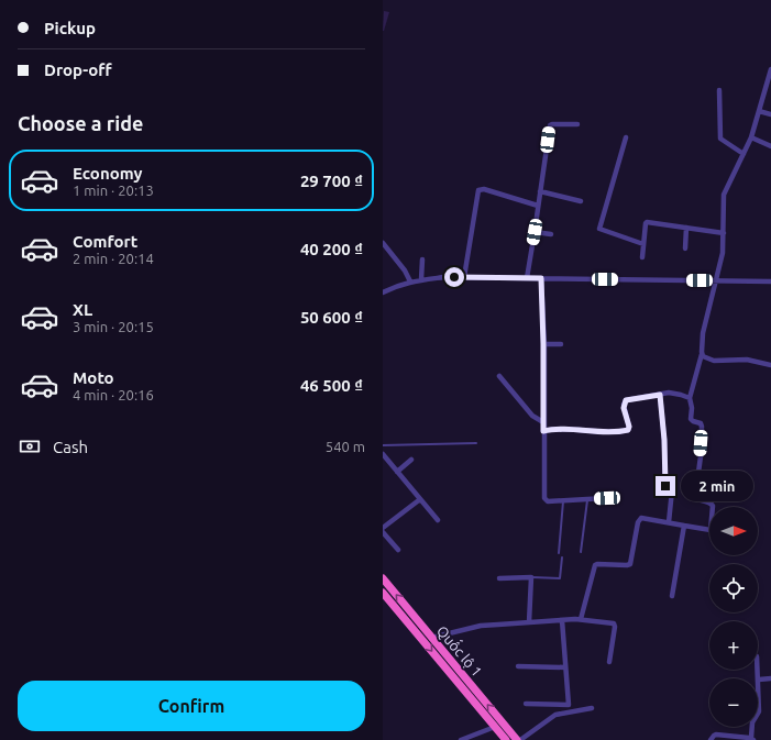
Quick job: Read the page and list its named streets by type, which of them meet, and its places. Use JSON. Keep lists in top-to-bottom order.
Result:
{
  "streets": {
    "highway": ["Quốc lộ 1"]
  },
  "north": "right",
  "page": {
    "banner": ["Pickup", "Drop-off"],
    "heading": "Choose a ride",
    "list": [
      {
        "name": "Economy",
        "note": "1 min · 20:13",
        "value": "29 700 ₫"
      },
      {
        "name": "Comfort",
        "note": "2 min · 20:14",
        "value": "40 200 ₫"
      },
      {
        "name": "XL",
        "note": "3 min · 20:15",
        "value": "50 600 ₫"
      },
      {
        "name": "Moto",
        "note": "4 min · 20:16",
        "value": "46 500 ₫"
      }
    ],
    "pay": ["Cash", "540 m"],
    "bubble": "2 min",
    "map_buttons": ["+", "−"],
    "buttons": "Confirm"
  }
}
